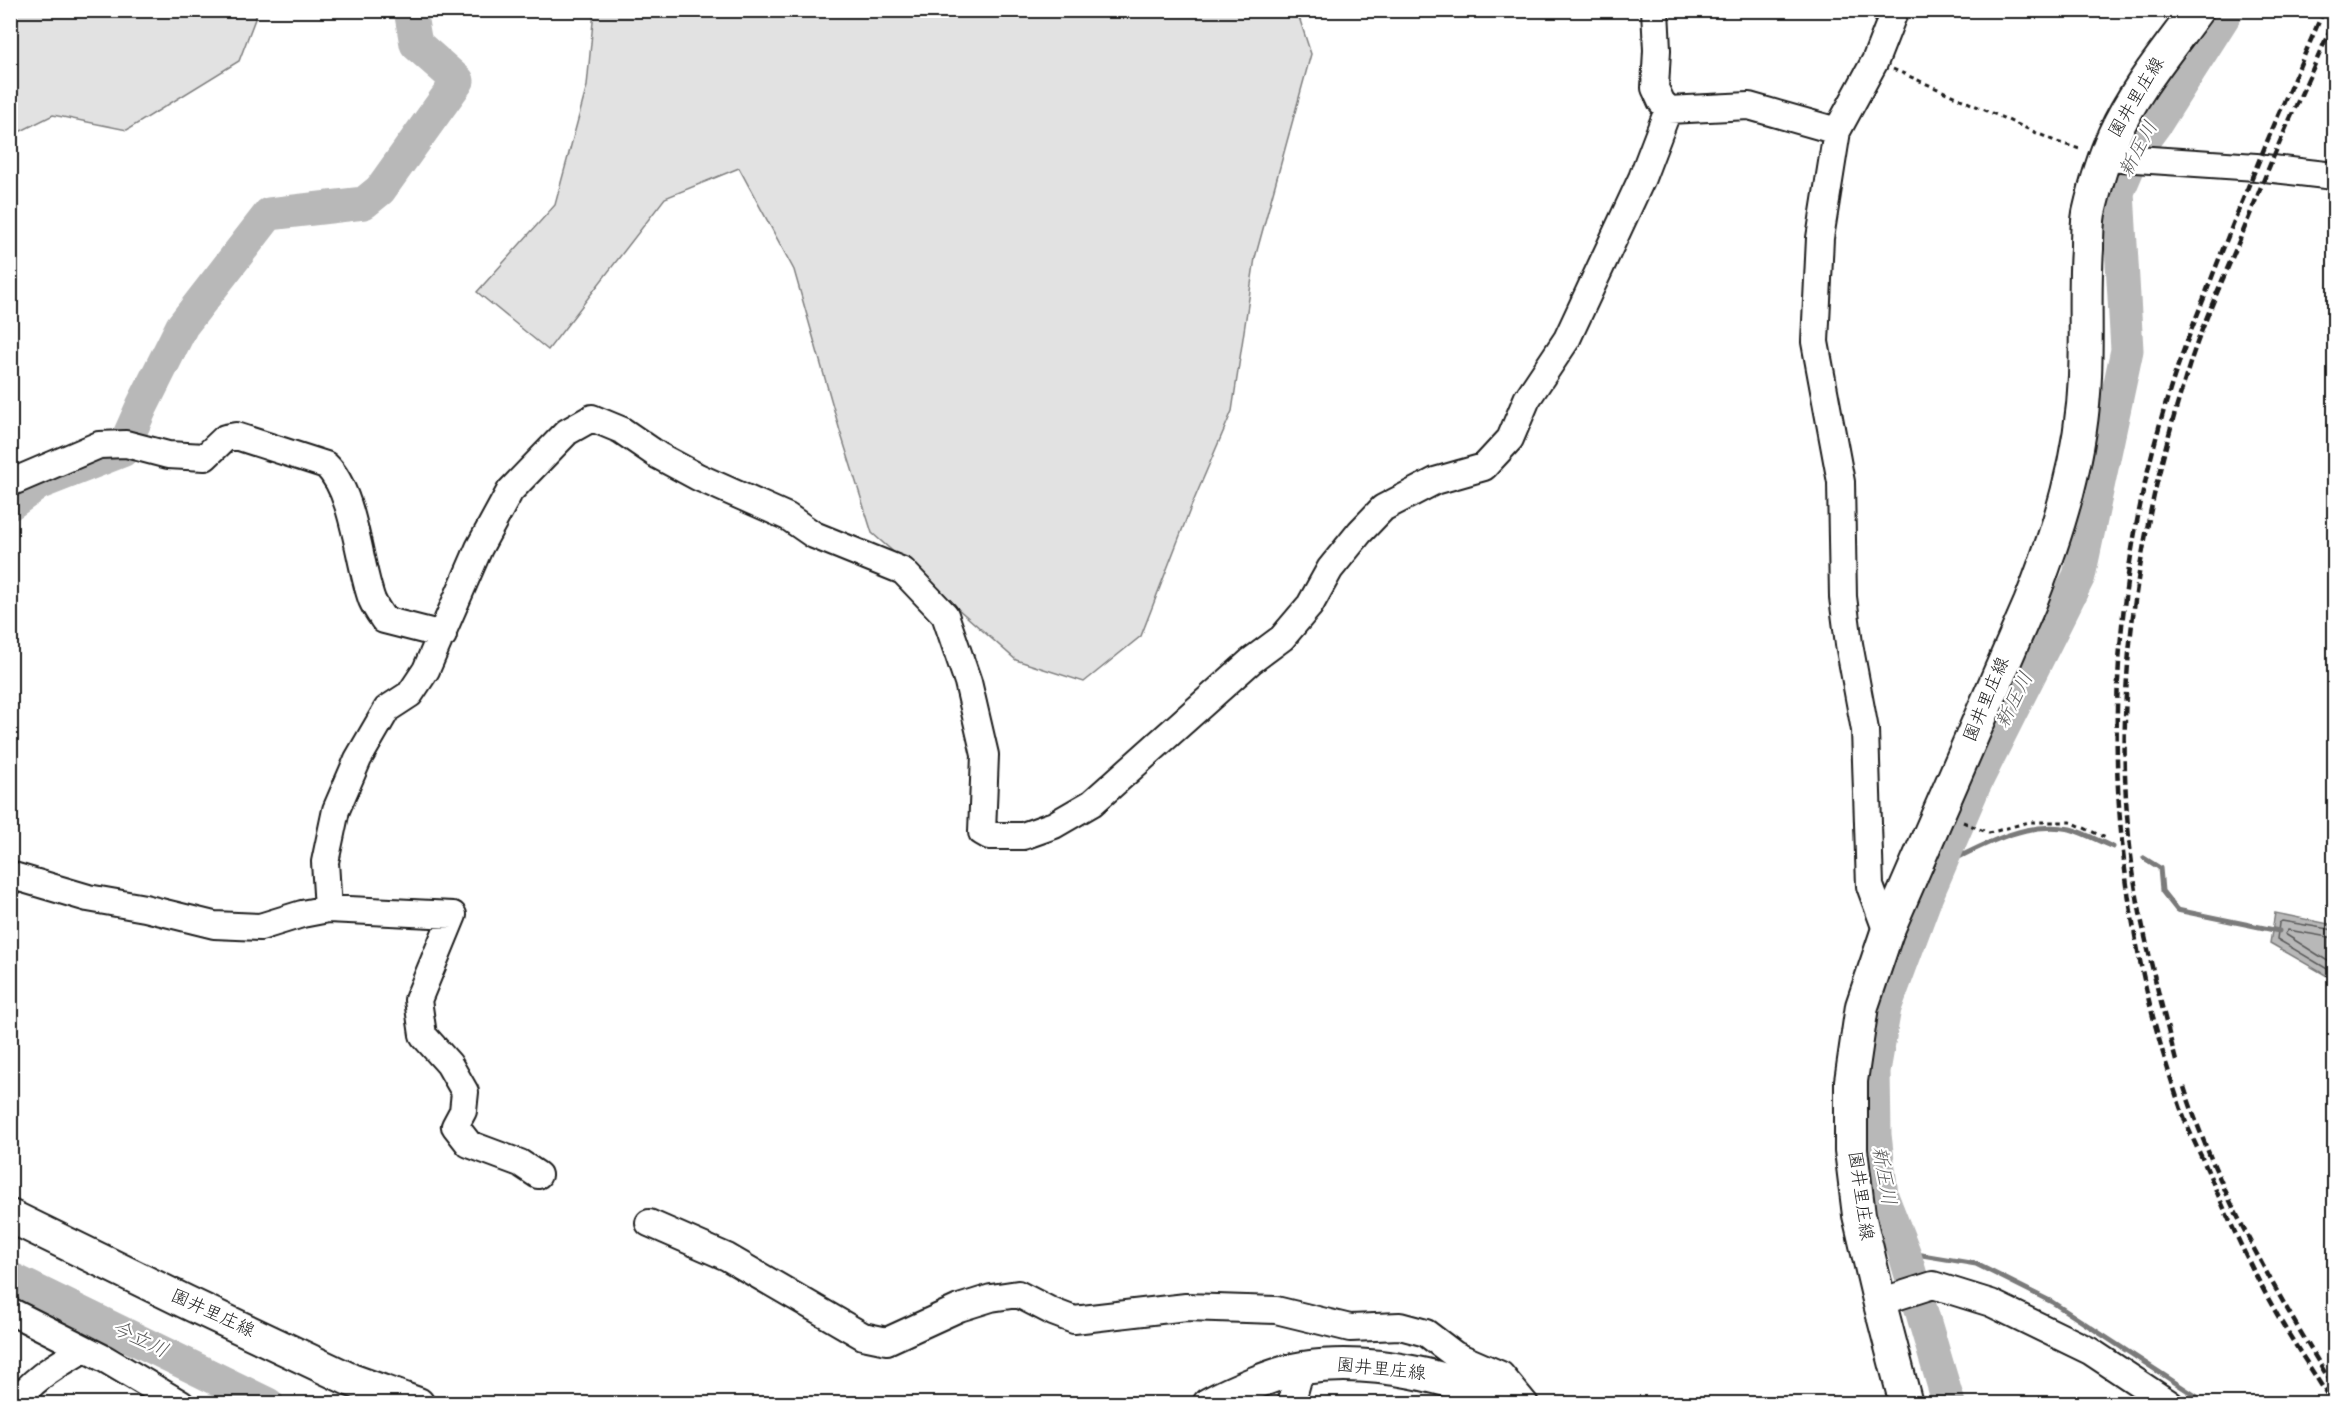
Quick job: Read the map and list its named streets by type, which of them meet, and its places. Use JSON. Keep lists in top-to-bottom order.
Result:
{
  "streets": {
    "main road": ["園井里庄線"]
  },
  "water": ["新圧川", "今立川"]
}
